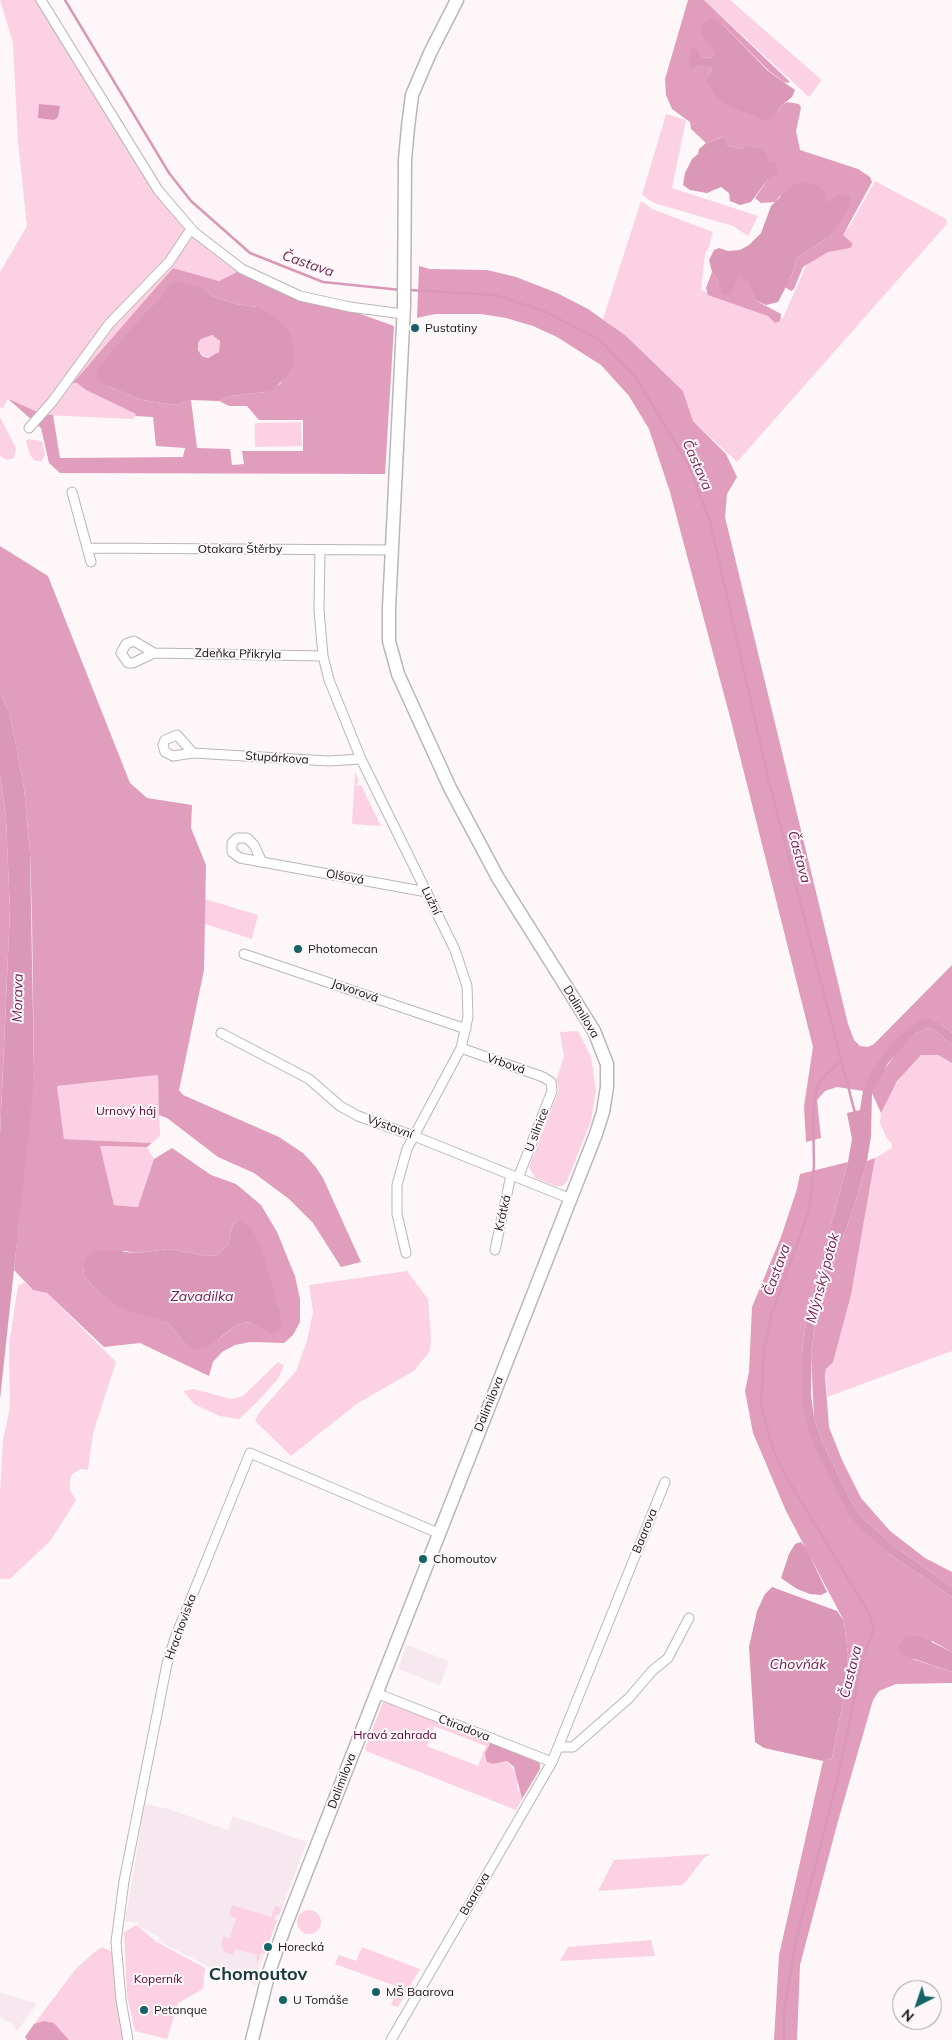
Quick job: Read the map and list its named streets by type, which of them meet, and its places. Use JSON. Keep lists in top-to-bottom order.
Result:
{
  "streets": {
    "main road": ["Dalimilova"],
    "street": [
      "Otakara Štěrby",
      "Zdeňka Přikryla",
      "Stupárkova",
      "Olšová",
      "Lužní",
      "Javorová",
      "Vrbová",
      "Výstavní",
      "U silnice",
      "Krátká",
      "Baarova",
      "Hrachoviska",
      "Ctiradova"
    ]
  },
  "crossings": [
    ["Otakara Štěrby", "Lužní"],
    ["Otakara Štěrby", "Dalimilova"],
    ["Zdeňka Přikryla", "Lužní"],
    ["Stupárkova", "Lužní"],
    ["Olšová", "Lužní"],
    ["Lužní", "Javorová"],
    ["Lužní", "Vrbová"],
    ["Lužní", "Výstavní"],
    ["Dalimilova", "Výstavní"],
    ["Dalimilova", "Hrachoviska"],
    ["Dalimilova", "Ctiradova"],
    ["Vrbová", "U silnice"],
    ["Výstavní", "U silnice"],
    ["Výstavní", "Krátká"],
    ["U silnice", "Krátká"],
    ["Baarova", "Ctiradova"]
  ],
  "districts": ["Chomoutov"],
  "water": [
    "Častava",
    "Morava",
    "Mlýnský potok",
    "Zavadilka",
    "Chovňák"
  ],
  "parks": ["Urnový háj", "Hravá zahrada", "Koperník"],
  "places": [
    "Pustatiny",
    "Photomecan",
    "Chomoutov",
    "Horecká",
    "MŠ Baarova",
    "U Tomáše",
    "Petanque"
  ],
  "north": "bottom left"
}
